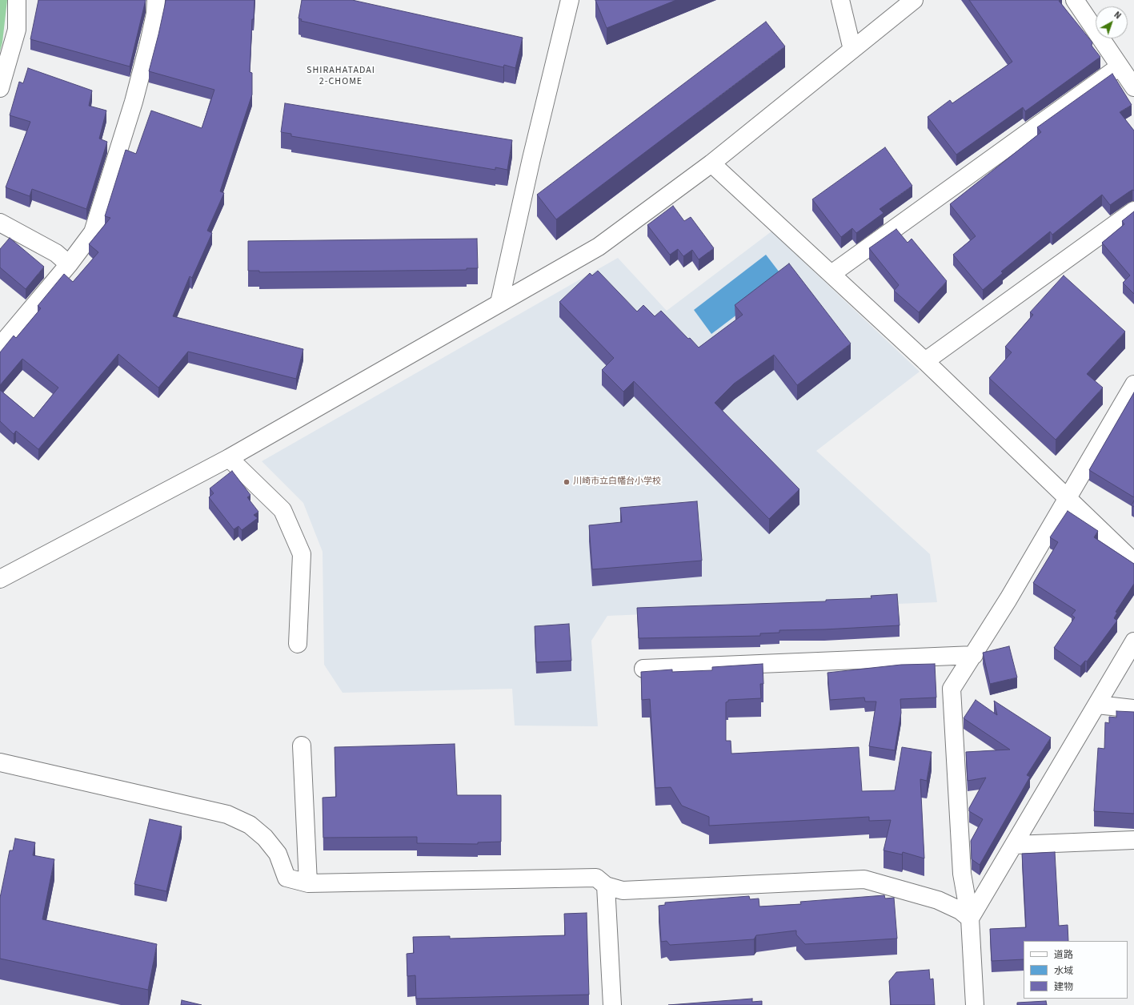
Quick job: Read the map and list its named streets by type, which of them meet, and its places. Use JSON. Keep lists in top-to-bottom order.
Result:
{
  "districts": ["SHIRAHATADAI 2-CHOME"],
  "places": ["川崎市立白幡台小学校"],
  "legend": ["道路", "水域", "建物"],
  "north": "top right"
}
